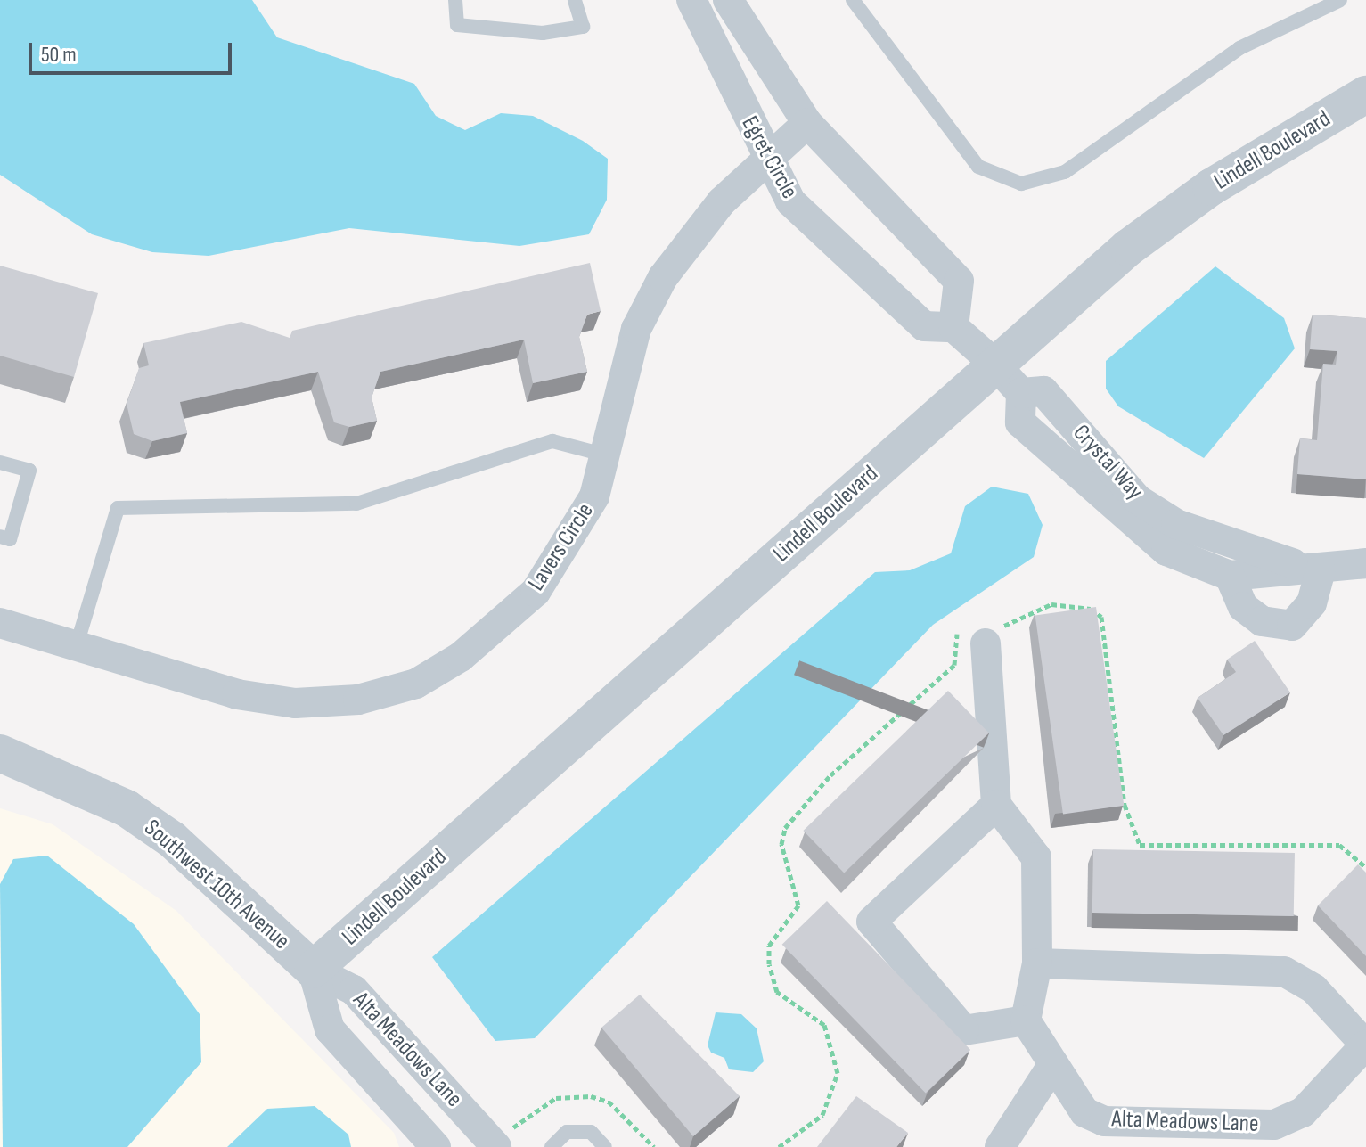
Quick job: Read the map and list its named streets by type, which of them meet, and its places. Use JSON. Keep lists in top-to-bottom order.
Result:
{
  "streets": {
    "street": [
      "Lindell Boulevard",
      "Egret Circle",
      "Crystal Way",
      "Lavers Circle",
      "Southwest 10th Avenue",
      "Alta Meadows Lane"
    ]
  },
  "crossings": [
    ["Lindell Boulevard", "Southwest 10th Avenue"],
    ["Lindell Boulevard", "Alta Meadows Lane"],
    ["Egret Circle", "Lavers Circle"],
    ["Southwest 10th Avenue", "Alta Meadows Lane"]
  ],
  "scale_bar": "50 m"
}
